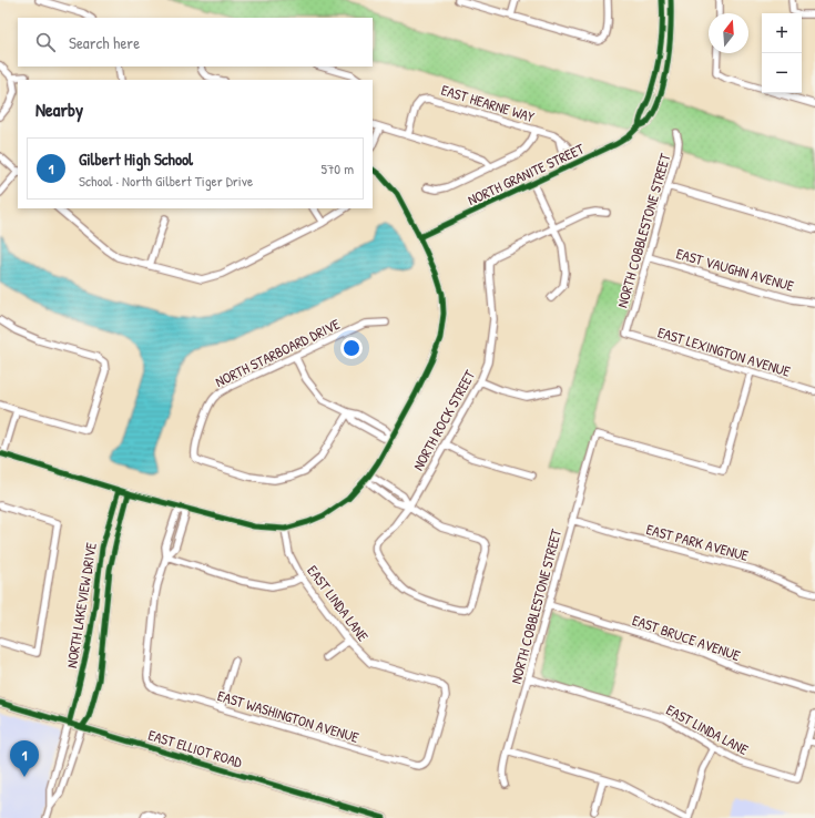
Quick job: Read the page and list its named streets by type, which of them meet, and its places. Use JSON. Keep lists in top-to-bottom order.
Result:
{
  "streets": {
    "main road": ["EAST ELLIOT ROAD"],
    "street": [
      "EAST HEARNE WAY",
      "NORTH GRANITE STREET",
      "NORTH COBBLESTONE STREET",
      "EAST VAUGHN AVENUE",
      "EAST LEXINGTON AVENUE",
      "NORTH STARBOARD DRIVE",
      "NORTH ROCK STREET",
      "EAST PARK AVENUE",
      "EAST LINDA LANE",
      "NORTH LAKEVIEW DRIVE",
      "EAST BRUCE AVENUE",
      "EAST WASHINGTON AVENUE"
    ]
  },
  "crossings": [
    ["EAST HEARNE WAY", "NORTH GRANITE STREET"],
    ["NORTH COBBLESTONE STREET", "EAST VAUGHN AVENUE"],
    ["NORTH COBBLESTONE STREET", "EAST LEXINGTON AVENUE"],
    ["NORTH COBBLESTONE STREET", "EAST PARK AVENUE"],
    ["NORTH COBBLESTONE STREET", "EAST LINDA LANE"],
    ["NORTH COBBLESTONE STREET", "EAST BRUCE AVENUE"],
    ["EAST LINDA LANE", "EAST WASHINGTON AVENUE"],
    ["NORTH LAKEVIEW DRIVE", "EAST ELLIOT ROAD"]
  ],
  "north": "top",
  "page": {
    "map_buttons": ["+", "−"],
    "search": "Search here",
    "heading": "Nearby",
    "list": [
      {
        "mark": "1",
        "name": "Gilbert High School",
        "note": "School · North Gilbert Tiger Drive",
        "value": "570 m"
      }
    ],
    "pins": "1"
  }
}
